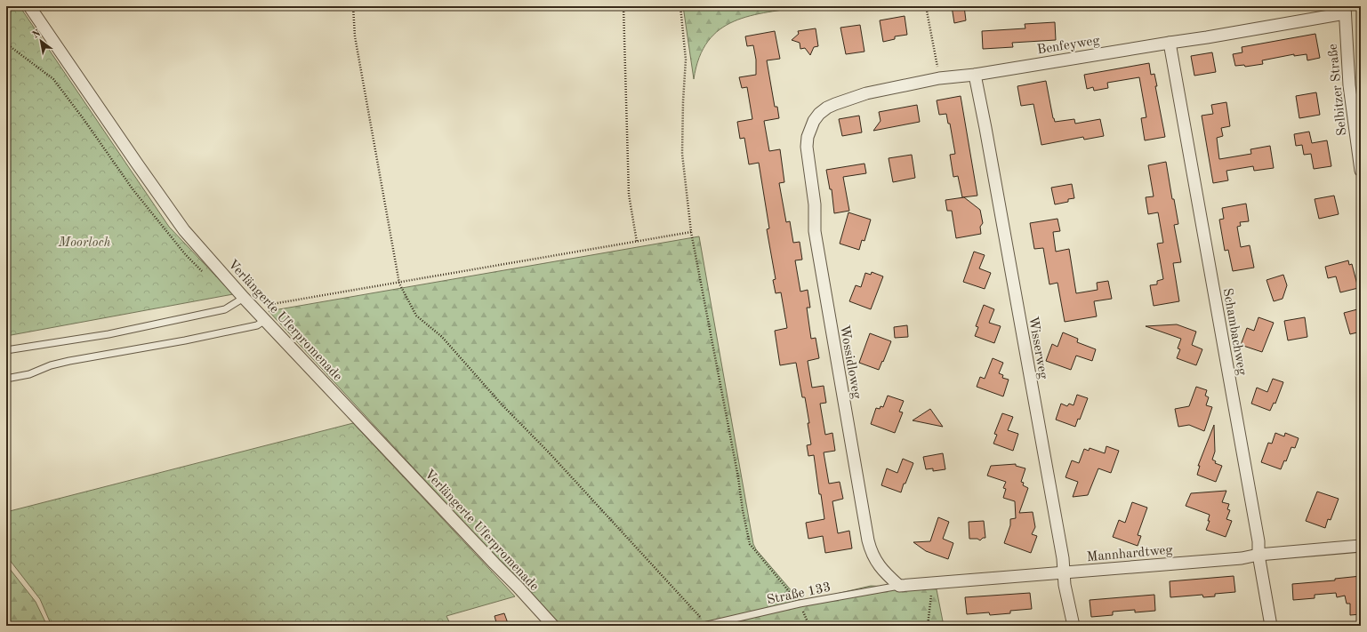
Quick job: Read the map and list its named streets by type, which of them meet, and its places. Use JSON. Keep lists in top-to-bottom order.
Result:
{
  "streets": {
    "street": [
      "Benfeyweg",
      "Selbitzer Straße",
      "Verlängerte Uferpromenade",
      "Schambachweg",
      "Wisserweg",
      "Wossidloweg",
      "Mannhardtweg"
    ],
    "lane": ["Straße 133"]
  },
  "crossings": [
    ["Benfeyweg", "Selbitzer Straße"],
    ["Benfeyweg", "Schambachweg"],
    ["Benfeyweg", "Wisserweg"],
    ["Benfeyweg", "Wossidloweg"],
    ["Schambachweg", "Mannhardtweg"],
    ["Wisserweg", "Mannhardtweg"],
    ["Wossidloweg", "Mannhardtweg"],
    ["Wossidloweg", "Straße 133"],
    ["Mannhardtweg", "Straße 133"]
  ],
  "parks": ["Moorloch"],
  "north": "top left"
}
